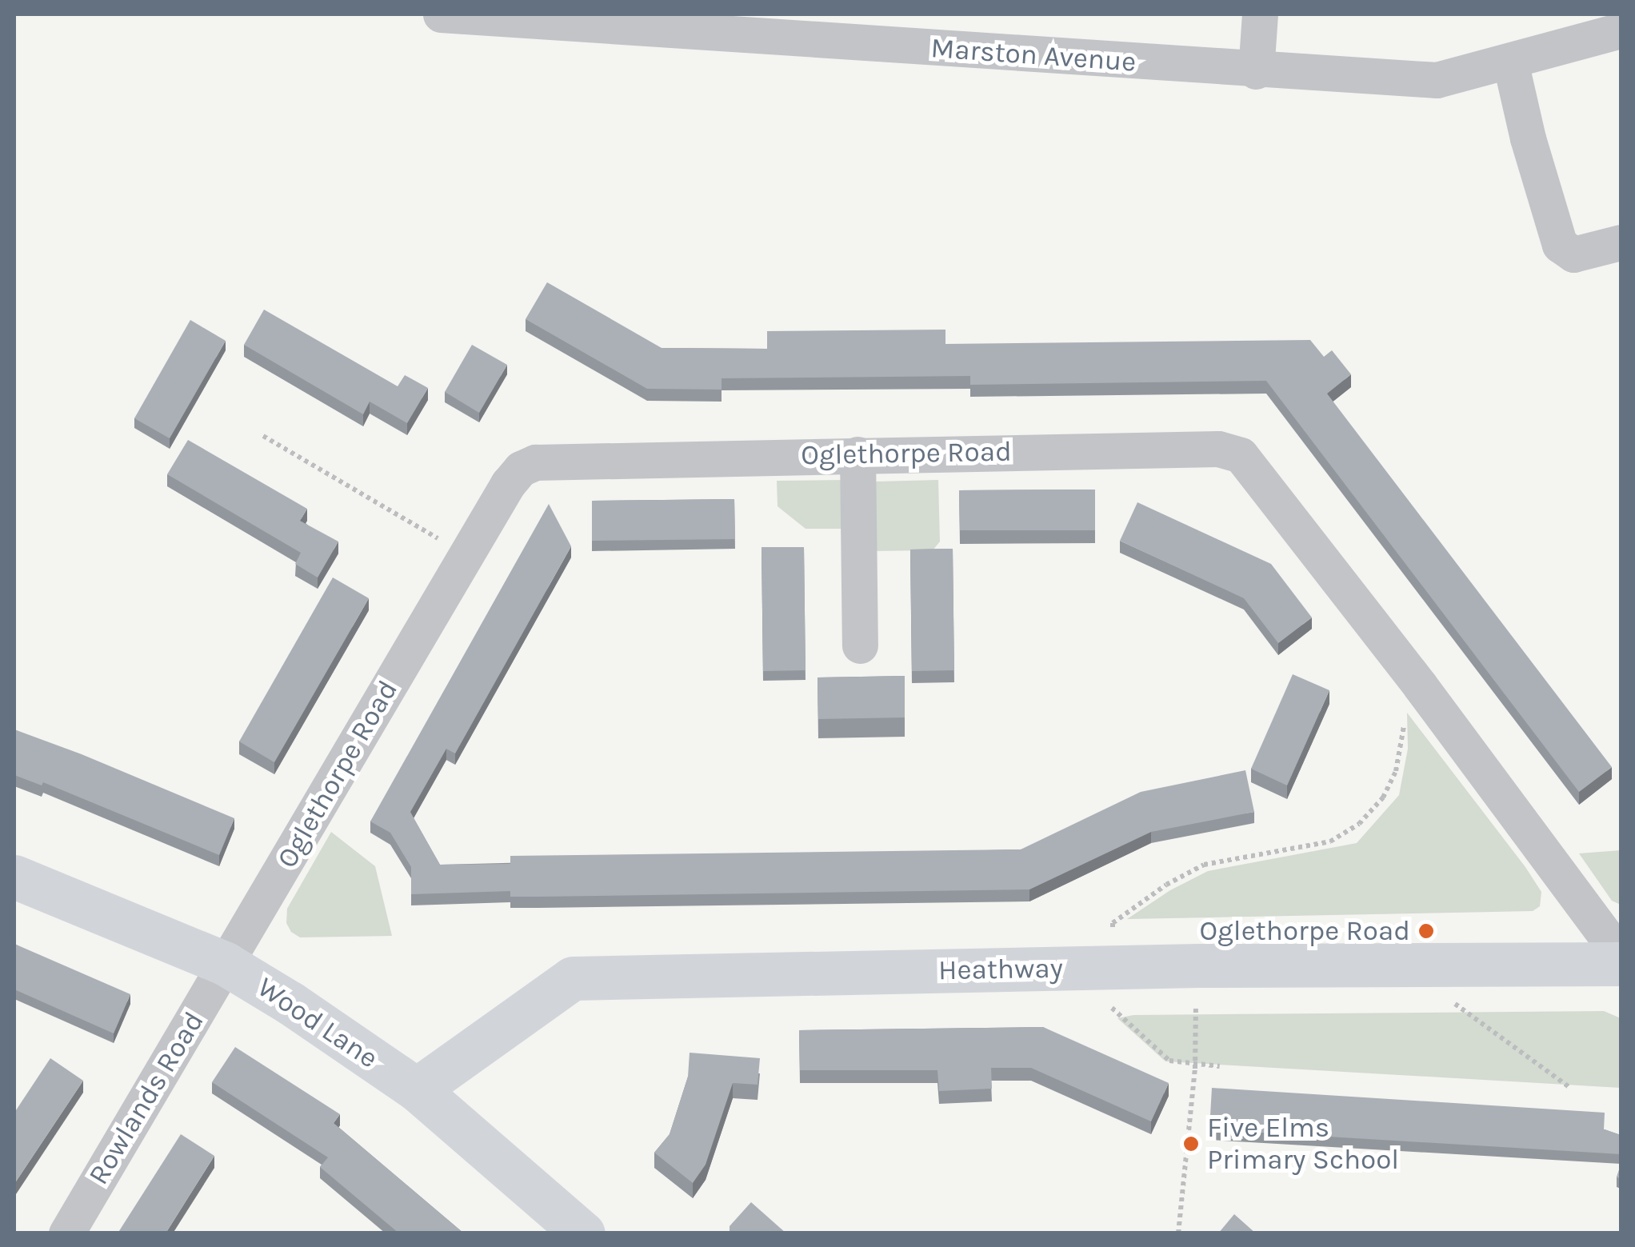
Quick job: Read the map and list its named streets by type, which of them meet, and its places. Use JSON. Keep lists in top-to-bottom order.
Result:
{
  "streets": {
    "main road": ["Heathway", "Wood Lane"],
    "street": ["Marston Avenue", "Oglethorpe Road", "Rowlands Road"]
  },
  "crossings": [
    ["Oglethorpe Road", "Wood Lane"],
    ["Oglethorpe Road", "Rowlands Road"],
    ["Heathway", "Wood Lane"],
    ["Wood Lane", "Rowlands Road"]
  ],
  "places": ["Oglethorpe Road", "Five Elms Primary School"]
}
